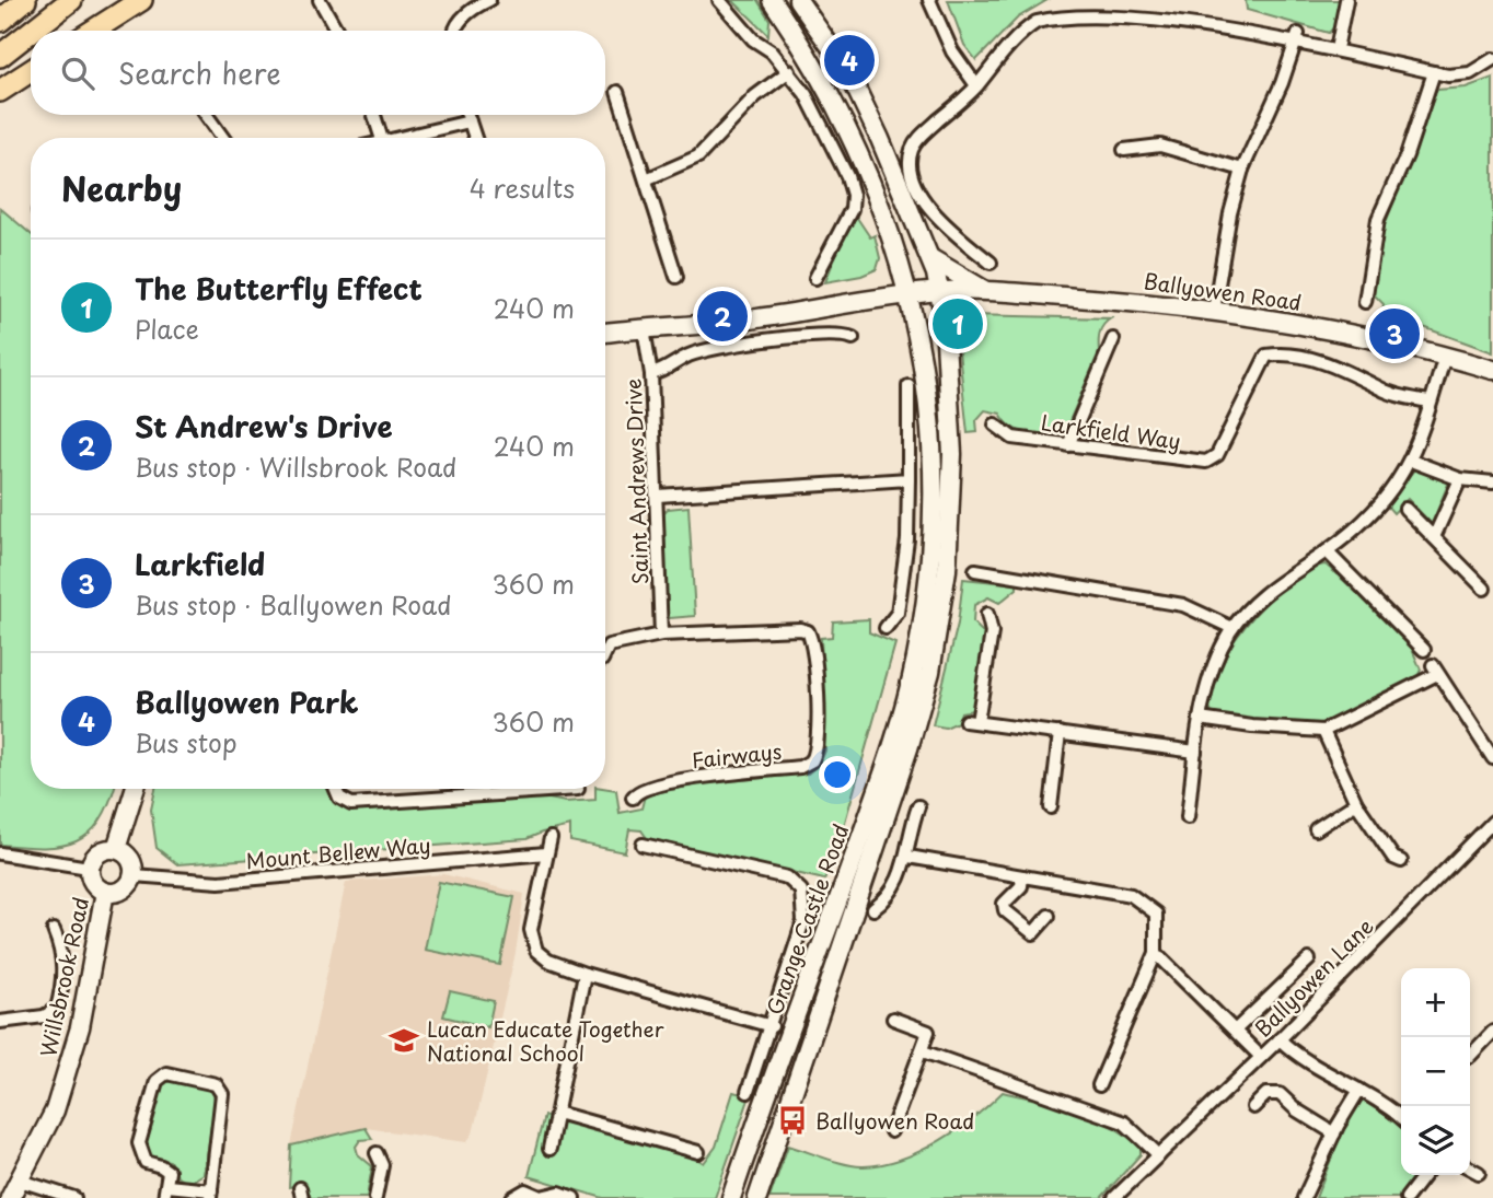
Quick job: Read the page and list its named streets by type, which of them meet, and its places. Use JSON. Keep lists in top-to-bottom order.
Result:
{
  "streets": {
    "main road": ["Ballyowen Road", "Grange Castle Road", "Willsbrook Road"],
    "street": [
      "Larkfield Way",
      "Saint Andrews Drive",
      "Fairways",
      "Mount Bellew Way",
      "Ballyowen Lane"
    ]
  },
  "crossings": [
    ["Ballyowen Road", "Grange Castle Road"],
    ["Saint Andrews Drive", "Fairways"],
    ["Mount Bellew Way", "Willsbrook Road"]
  ],
  "places": {
    "school or university": ["Lucan Educate Together National School"],
    "bus stop": ["Ballyowen Road"]
  },
  "page": {
    "pins": [
      "4",
      "2",
      "1",
      "3"
    ],
    "search": "Search here",
    "heading": ["Nearby", "4 results"],
    "list": [
      {
        "mark": "1",
        "name": "The Butterfly Effect",
        "note": "Place",
        "value": "240 m"
      },
      {
        "mark": "2",
        "name": "St Andrew's Drive",
        "note": "Bus stop · Willsbrook Road",
        "value": "240 m"
      },
      {
        "mark": "3",
        "name": "Larkfield",
        "note": "Bus stop · Ballyowen Road",
        "value": "360 m"
      },
      {
        "mark": "4",
        "name": "Ballyowen Park",
        "note": "Bus stop",
        "value": "360 m"
      }
    ],
    "map_buttons": ["+", "−"]
  }
}
